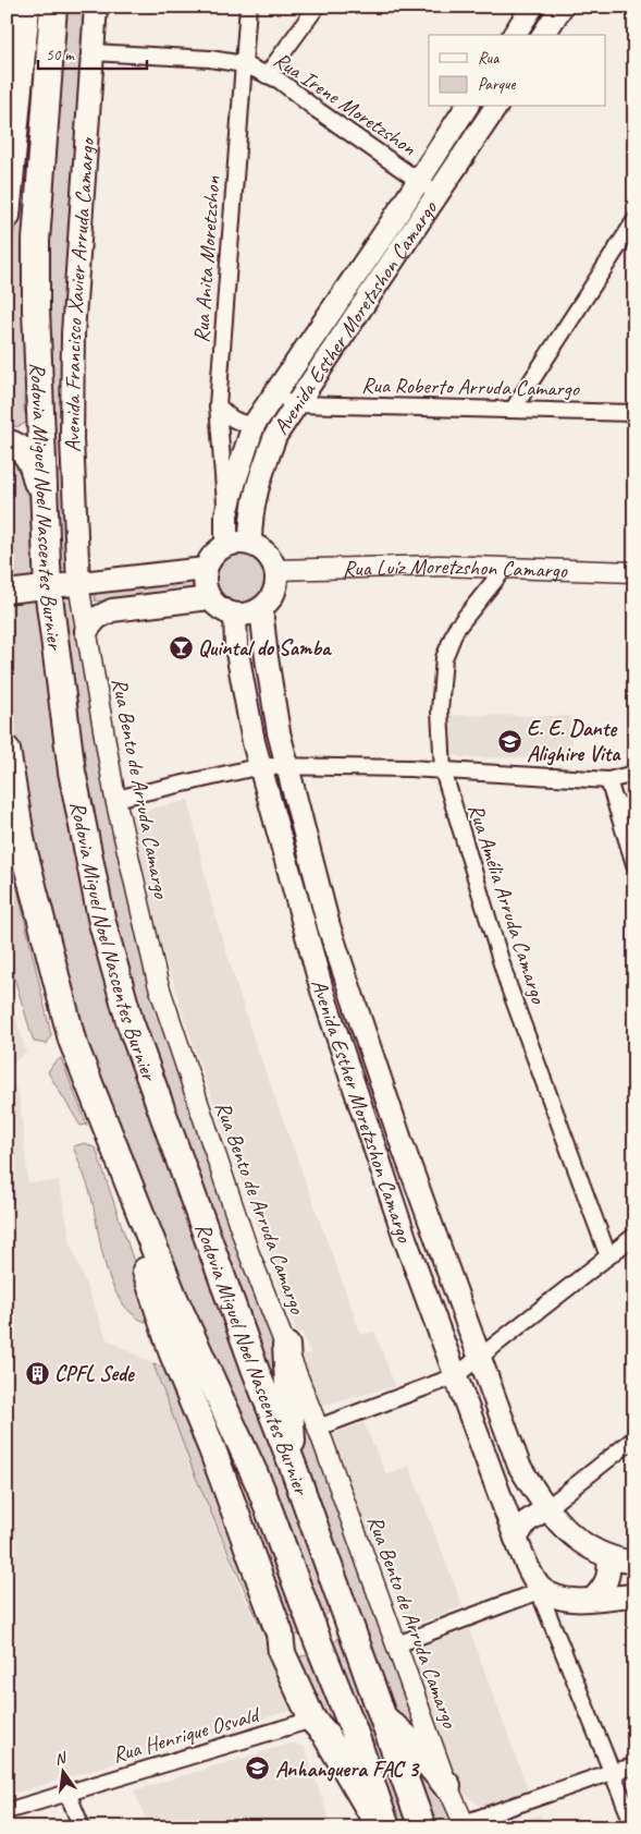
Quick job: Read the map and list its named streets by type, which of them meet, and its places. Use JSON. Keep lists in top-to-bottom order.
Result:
{
  "streets": {
    "highway": ["Rodovia Miguel Noel Nascentes Burnier"],
    "main road": ["Avenida Francisco Xavier Arruda Camargo", "Avenida Esther Moretzshon Camargo"],
    "street": [
      "Rua Irene Moretzshon",
      "Rua Anita Moretzshon",
      "Rua Roberto Arruda Camargo",
      "Rua Luíz Moretzshon Camargo",
      "Rua Bento de Arruda Camargo",
      "Rua Amélia Arruda Camargo",
      "Rua Henrique Osvald"
    ]
  },
  "crossings": [
    ["Rua Irene Moretzshon", "Rua Anita Moretzshon"],
    ["Rua Irene Moretzshon", "Avenida Francisco Xavier Arruda Camargo"],
    ["Rua Irene Moretzshon", "Avenida Esther Moretzshon Camargo"],
    ["Rua Anita Moretzshon", "Avenida Esther Moretzshon Camargo"],
    ["Avenida Francisco Xavier Arruda Camargo", "Rua Bento de Arruda Camargo"],
    ["Avenida Esther Moretzshon Camargo", "Rua Roberto Arruda Camargo"],
    ["Avenida Esther Moretzshon Camargo", "Rua Luíz Moretzshon Camargo"],
    ["Rua Luíz Moretzshon Camargo", "Rua Amélia Arruda Camargo"]
  ],
  "places": {
    "bar": ["Quintal do Samba"],
    "school or university": ["E. E. Dante Alighire Vita", "Anhanguera FAC 3"],
    "building": ["CPFL Sede"]
  },
  "legend": ["Rua", "Parque"],
  "scale_bar": "50 m",
  "north": "top"
}
